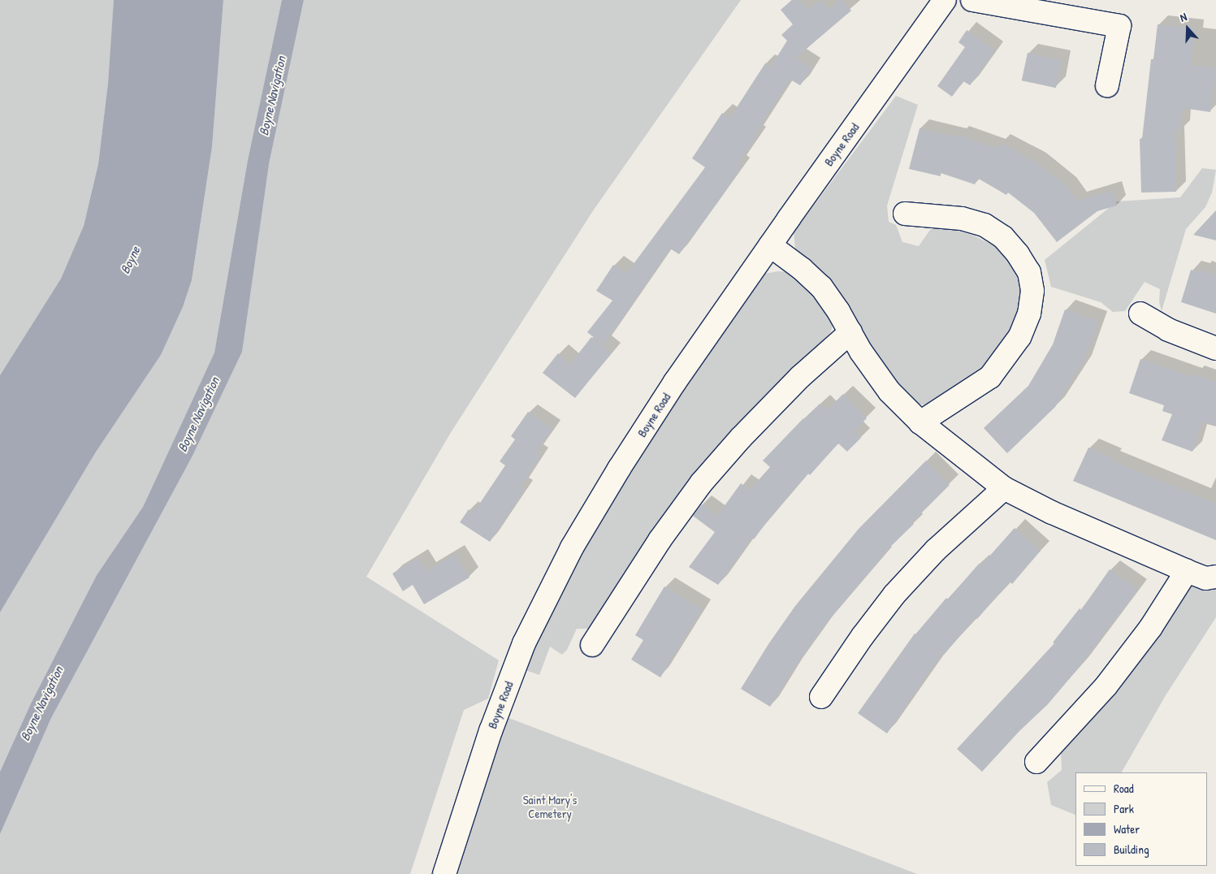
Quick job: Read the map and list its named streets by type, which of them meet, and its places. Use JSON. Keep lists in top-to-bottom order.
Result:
{
  "streets": {
    "street": ["Boyne Road"]
  },
  "water": ["Boyne Navigation", "Boyne"],
  "parks": ["Saint Mary's Cemetery"],
  "legend": [
    "Road",
    "Park",
    "Water",
    "Building"
  ],
  "north": "top"
}
